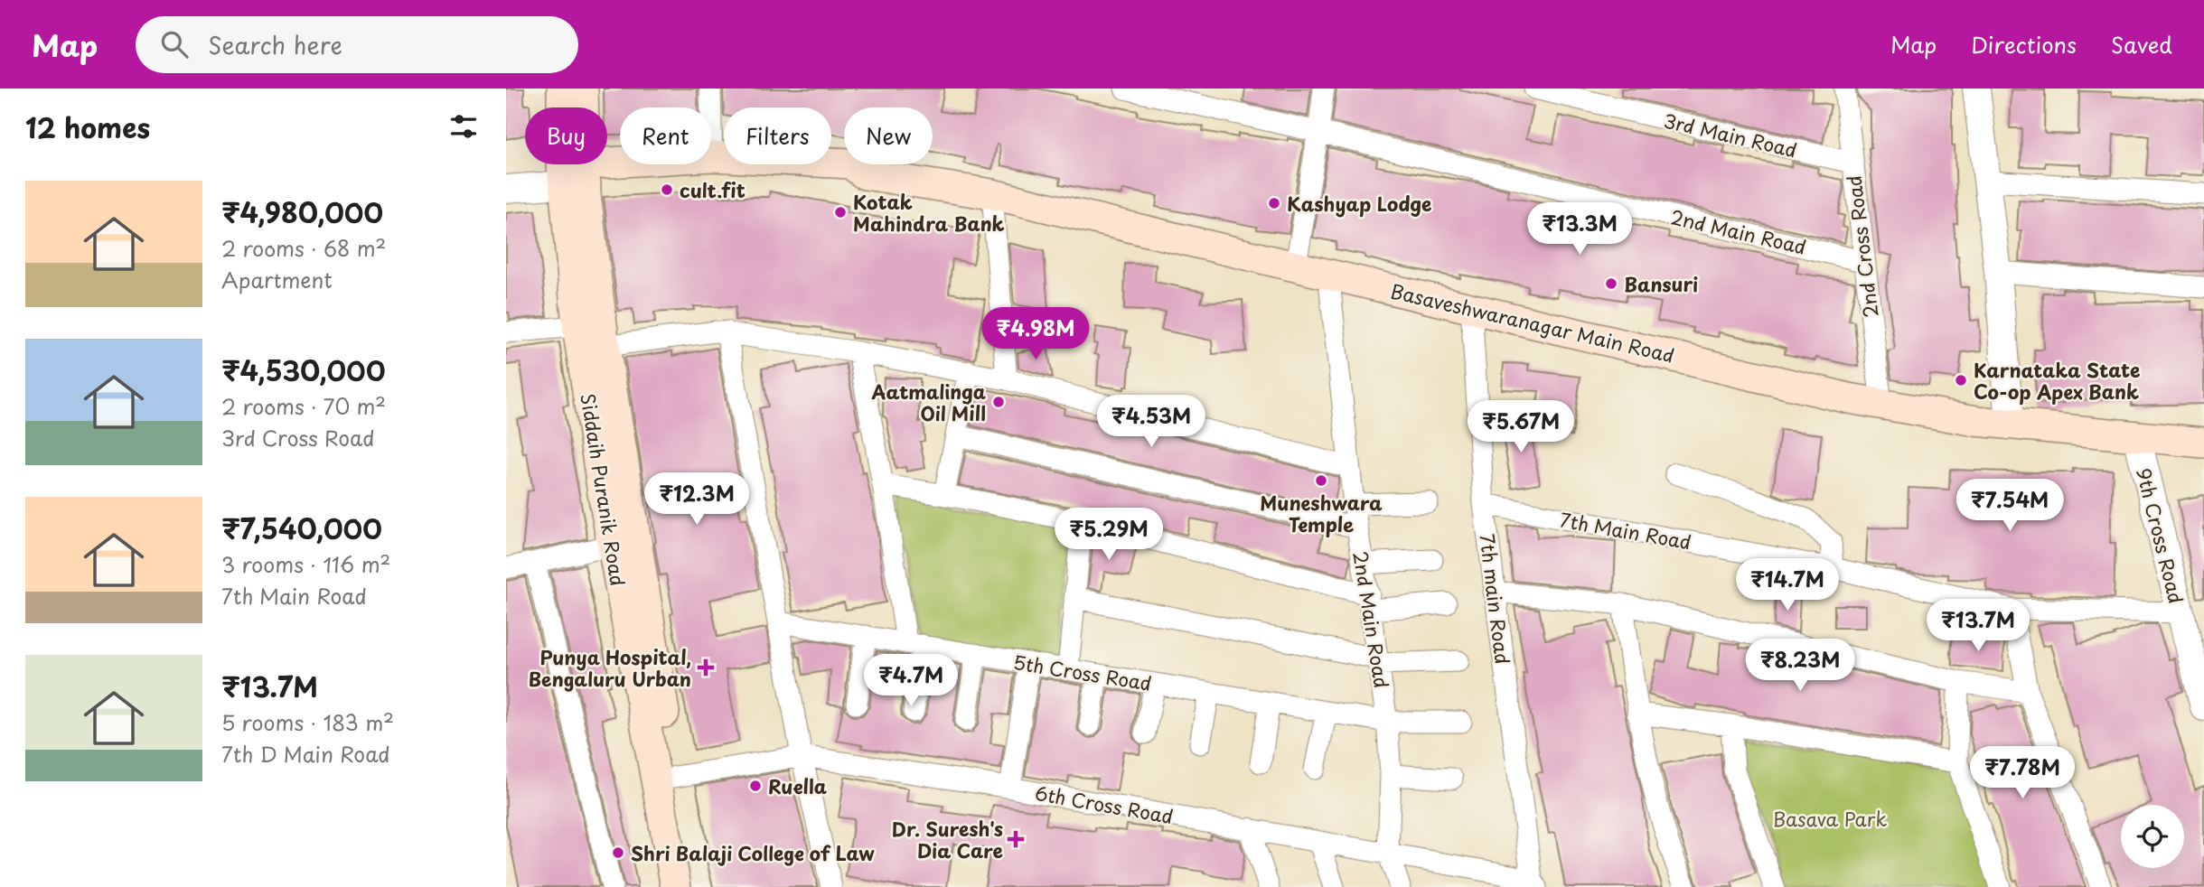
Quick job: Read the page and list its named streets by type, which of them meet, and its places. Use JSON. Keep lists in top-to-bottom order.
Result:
{
  "streets": {
    "main road": ["Basaveshwaranagar Main Road", "Siddaih Puranik Road"],
    "street": [
      "3rd Main Road",
      "2nd Main Road",
      "2nd Cross Road",
      "7th Main Road",
      "9th Cross Road",
      "7th main Road",
      "5th Cross Road",
      "6th Cross Road"
    ]
  },
  "crossings": [
    ["3rd Main Road", "2nd Cross Road"],
    ["2nd Main Road", "2nd Cross Road"],
    ["2nd Main Road", "Basaveshwaranagar Main Road"],
    ["2nd Main Road", "5th Cross Road"],
    ["2nd Main Road", "6th Cross Road"],
    ["2nd Cross Road", "Basaveshwaranagar Main Road"],
    ["Basaveshwaranagar Main Road", "Siddaih Puranik Road"],
    ["Basaveshwaranagar Main Road", "9th Cross Road"],
    ["Basaveshwaranagar Main Road", "7th main Road"],
    ["Siddaih Puranik Road", "6th Cross Road"],
    ["7th Main Road", "9th Cross Road"],
    ["7th Main Road", "7th main Road"],
    ["7th main Road", "6th Cross Road"]
  ],
  "parks": ["Basava Park"],
  "places": {
    "other": [
      "cult.fit",
      "Kashyap Lodge",
      "Kotak Mahindra Bank",
      "Bansuri",
      "Karnataka State Co-op Apex Bank",
      "Aatmalinga Oil Mill",
      "Muneshwara Temple",
      "Ruella",
      "Shri Balaji College of Law"
    ],
    "health": ["Punya Hospital, Bengaluru Urban", "Dr. Suresh's Dia Care"]
  },
  "page": {
    "header": "Map",
    "search": "Search here",
    "nav": ["Map", "Directions", "Saved"],
    "heading": "12 homes",
    "chip": [
      "Buy",
      "Rent",
      "Filters",
      "New"
    ],
    "list": [
      {
        "name": "₹4,980,000",
        "note": "2 rooms · 68 m² · Apartment"
      },
      {
        "name": "₹4,530,000",
        "note": "2 rooms · 70 m² · 3rd Cross Road"
      },
      {
        "name": "₹7,540,000",
        "note": "3 rooms · 116 m² · 7th Main Road"
      },
      {
        "name": "₹13.7M",
        "note": "5 rooms · 183 m² · 7th D Main Road"
      }
    ],
    "price": [
      "₹13.3M",
      "₹4.98M",
      "₹4.53M",
      "₹5.67M",
      "₹12.3M",
      "₹7.54M",
      "₹5.29M",
      "₹14.7M",
      "₹13.7M",
      "₹8.23M",
      "₹4.7M",
      "₹7.78M"
    ]
  }
}
